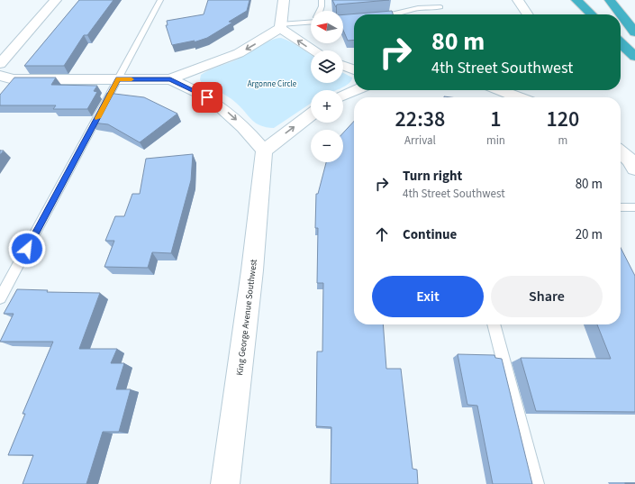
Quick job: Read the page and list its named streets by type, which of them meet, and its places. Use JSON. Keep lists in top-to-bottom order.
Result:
{
  "streets": {
    "street": ["King George Avenue Southwest"]
  },
  "parks": ["Argonne Circle"],
  "north": "left",
  "page": {
    "map_buttons": ["+", "−"],
    "turn": ["80 m", "4th Street Southwest"],
    "eta": [
      "22:38",
      "Arrival",
      "1",
      "min",
      "120",
      "m"
    ],
    "list": [
      {
        "name": "Turn right",
        "note": "4th Street Southwest",
        "value": "80 m"
      },
      {
        "name": "Continue",
        "value": "20 m"
      }
    ],
    "buttons": ["Exit", "Share"]
  }
}
